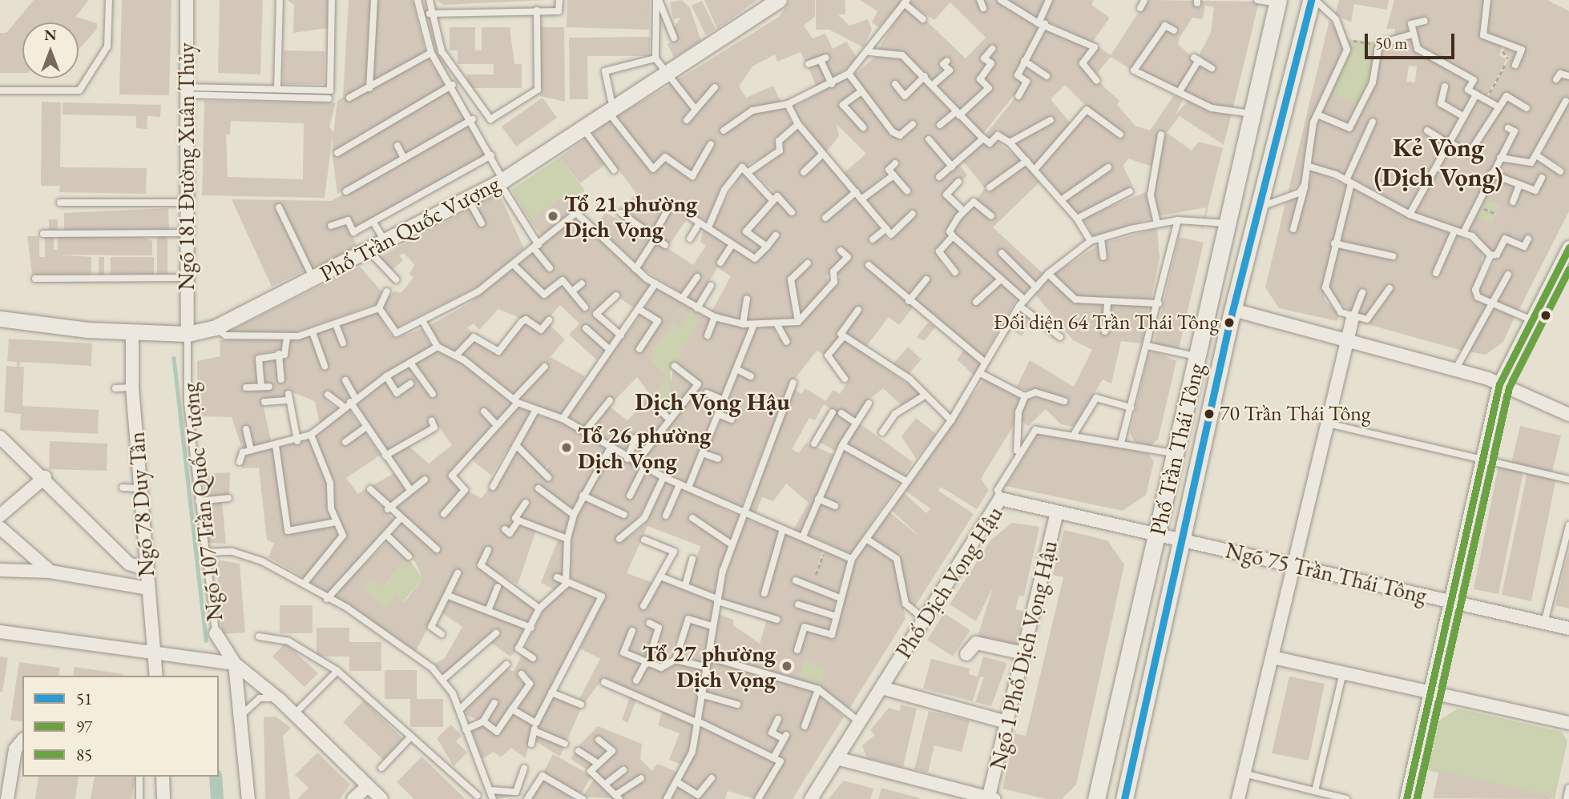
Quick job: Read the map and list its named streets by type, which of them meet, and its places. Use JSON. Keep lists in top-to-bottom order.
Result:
{
  "streets": {
    "main road": ["Phố Trần Thái Tông"],
    "street": [
      "Ngõ 181 Đường Xuân Thủy",
      "Phố Trần Quốc Vượng",
      "Ngõ 107 Trần Quốc Vượng",
      "Ngõ 78 Duy Tân",
      "Ngõ 75 Trần Thái Tông",
      "Phố Dịch Vọng Hậu",
      "Ngõ 1 Phố Dịch Vọng Hậu"
    ]
  },
  "crossings": [
    ["Ngõ 181 Đường Xuân Thủy", "Phố Trần Quốc Vượng"],
    ["Ngõ 181 Đường Xuân Thủy", "Ngõ 107 Trần Quốc Vượng"],
    ["Phố Trần Quốc Vượng", "Ngõ 107 Trần Quốc Vượng"],
    ["Phố Trần Quốc Vượng", "Ngõ 78 Duy Tân"],
    ["Phố Trần Thái Tông", "Ngõ 75 Trần Thái Tông"],
    ["Phố Trần Thái Tông", "Phố Dịch Vọng Hậu"],
    ["Ngõ 75 Trần Thái Tông", "Phố Dịch Vọng Hậu"],
    ["Phố Dịch Vọng Hậu", "Ngõ 1 Phố Dịch Vọng Hậu"]
  ],
  "districts": ["Kẻ Vòng (Dịch Vọng)", "Dịch Vọng Hậu"],
  "places": [
    "Tổ 21 phường Dịch Vọng",
    "Đối diện 64 Trần Thái Tông",
    "70 Trần Thái Tông",
    "Tổ 26 phường Dịch Vọng",
    "Tổ 27 phường Dịch Vọng"
  ],
  "lines": ["transit line 51", "transit line 97", "transit line 85"],
  "legend": ["51", "97", "85"],
  "scale_bar": "50 m",
  "north": "top"
}
